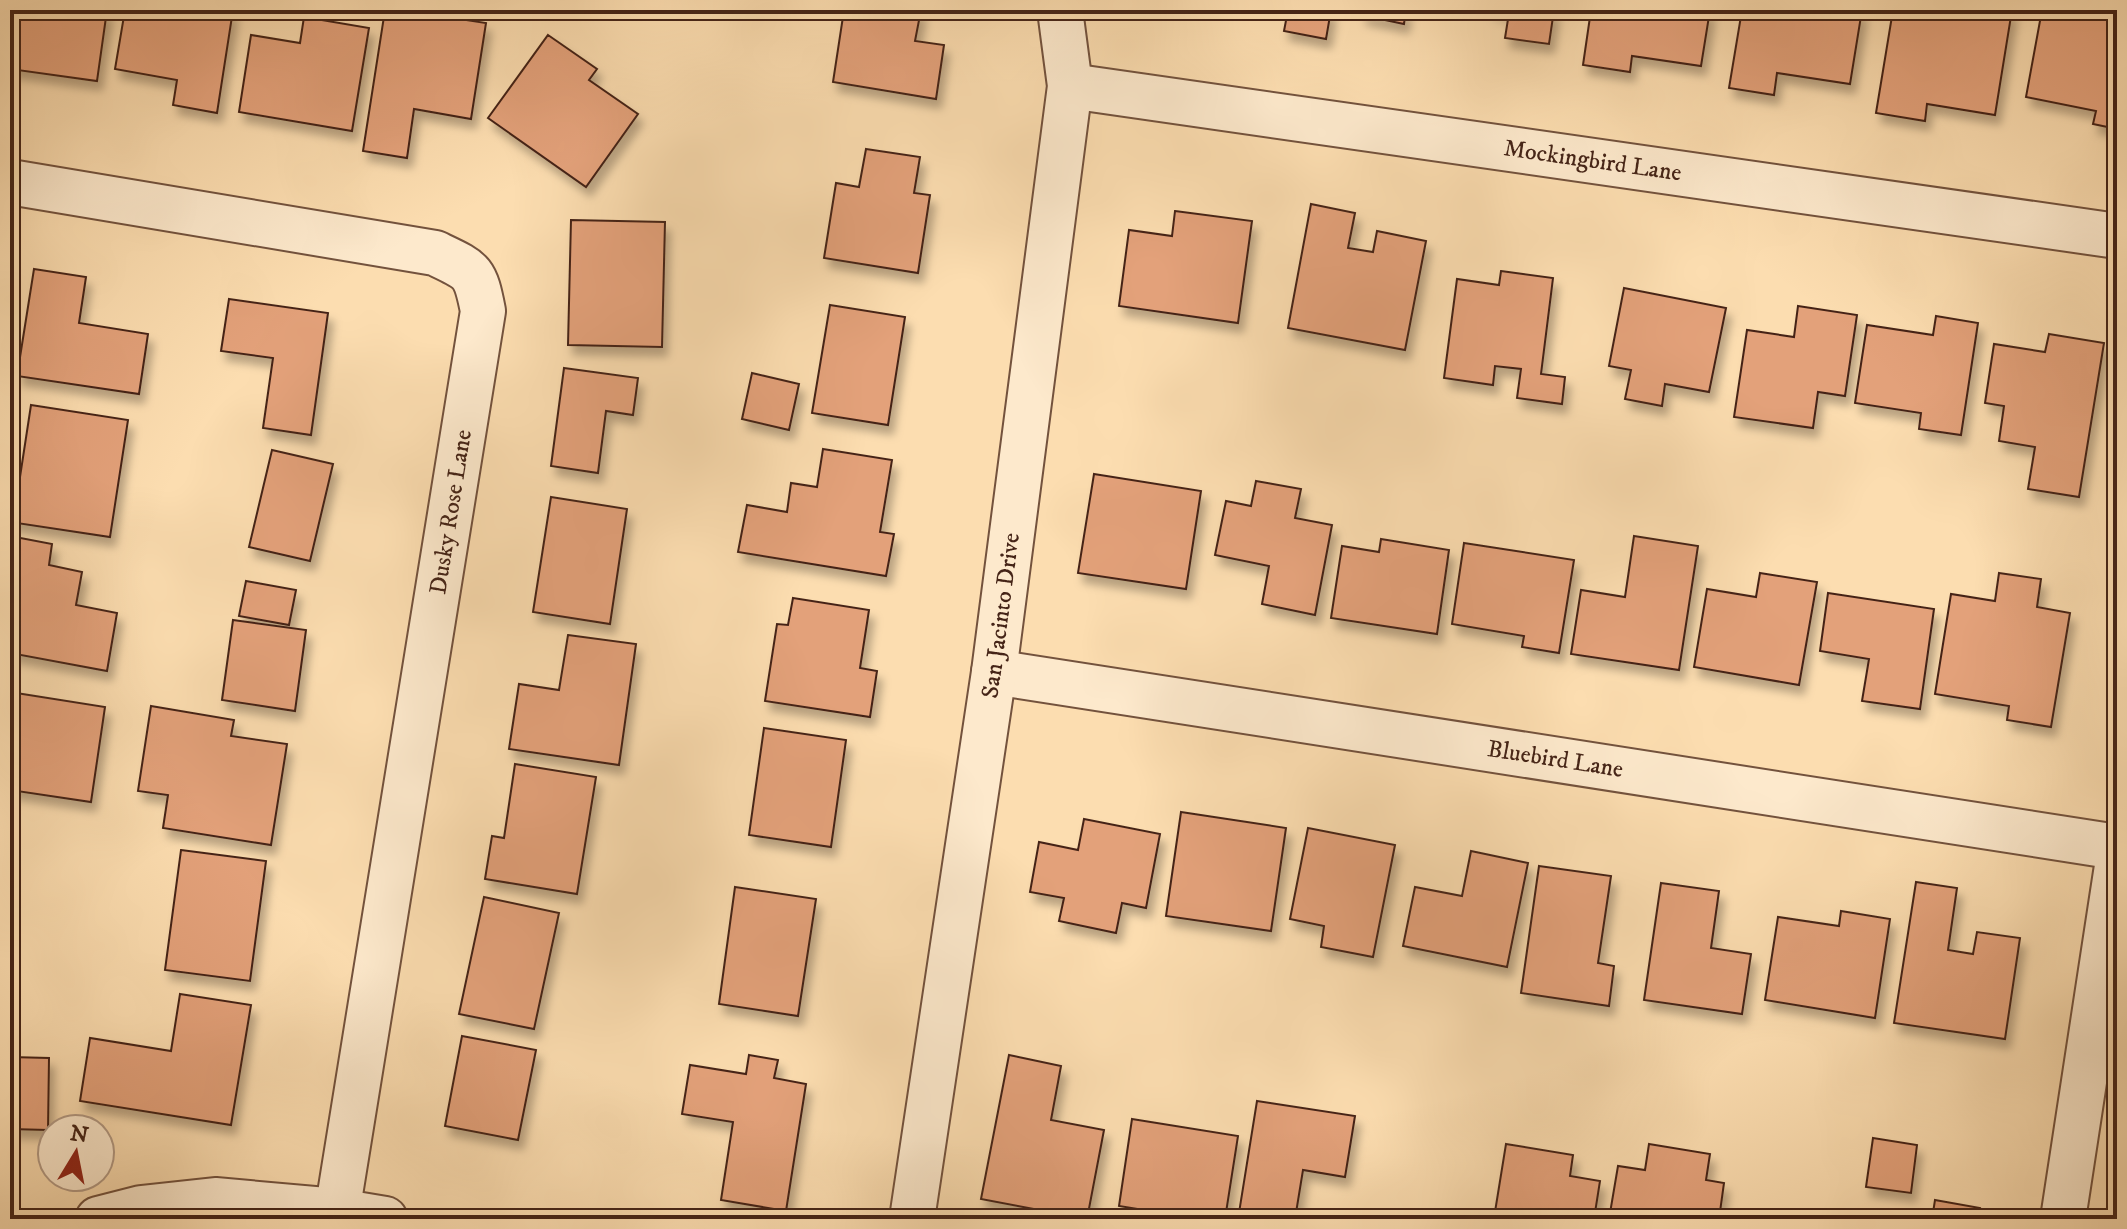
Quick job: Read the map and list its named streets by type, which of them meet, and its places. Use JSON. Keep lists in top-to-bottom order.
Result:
{
  "streets": {
    "street": [
      "Mockingbird Lane",
      "Dusky Rose Lane",
      "San Jacinto Drive",
      "Bluebird Lane"
    ]
  },
  "crossings": [
    ["Mockingbird Lane", "San Jacinto Drive"],
    ["San Jacinto Drive", "Bluebird Lane"]
  ],
  "north": "top"
}
